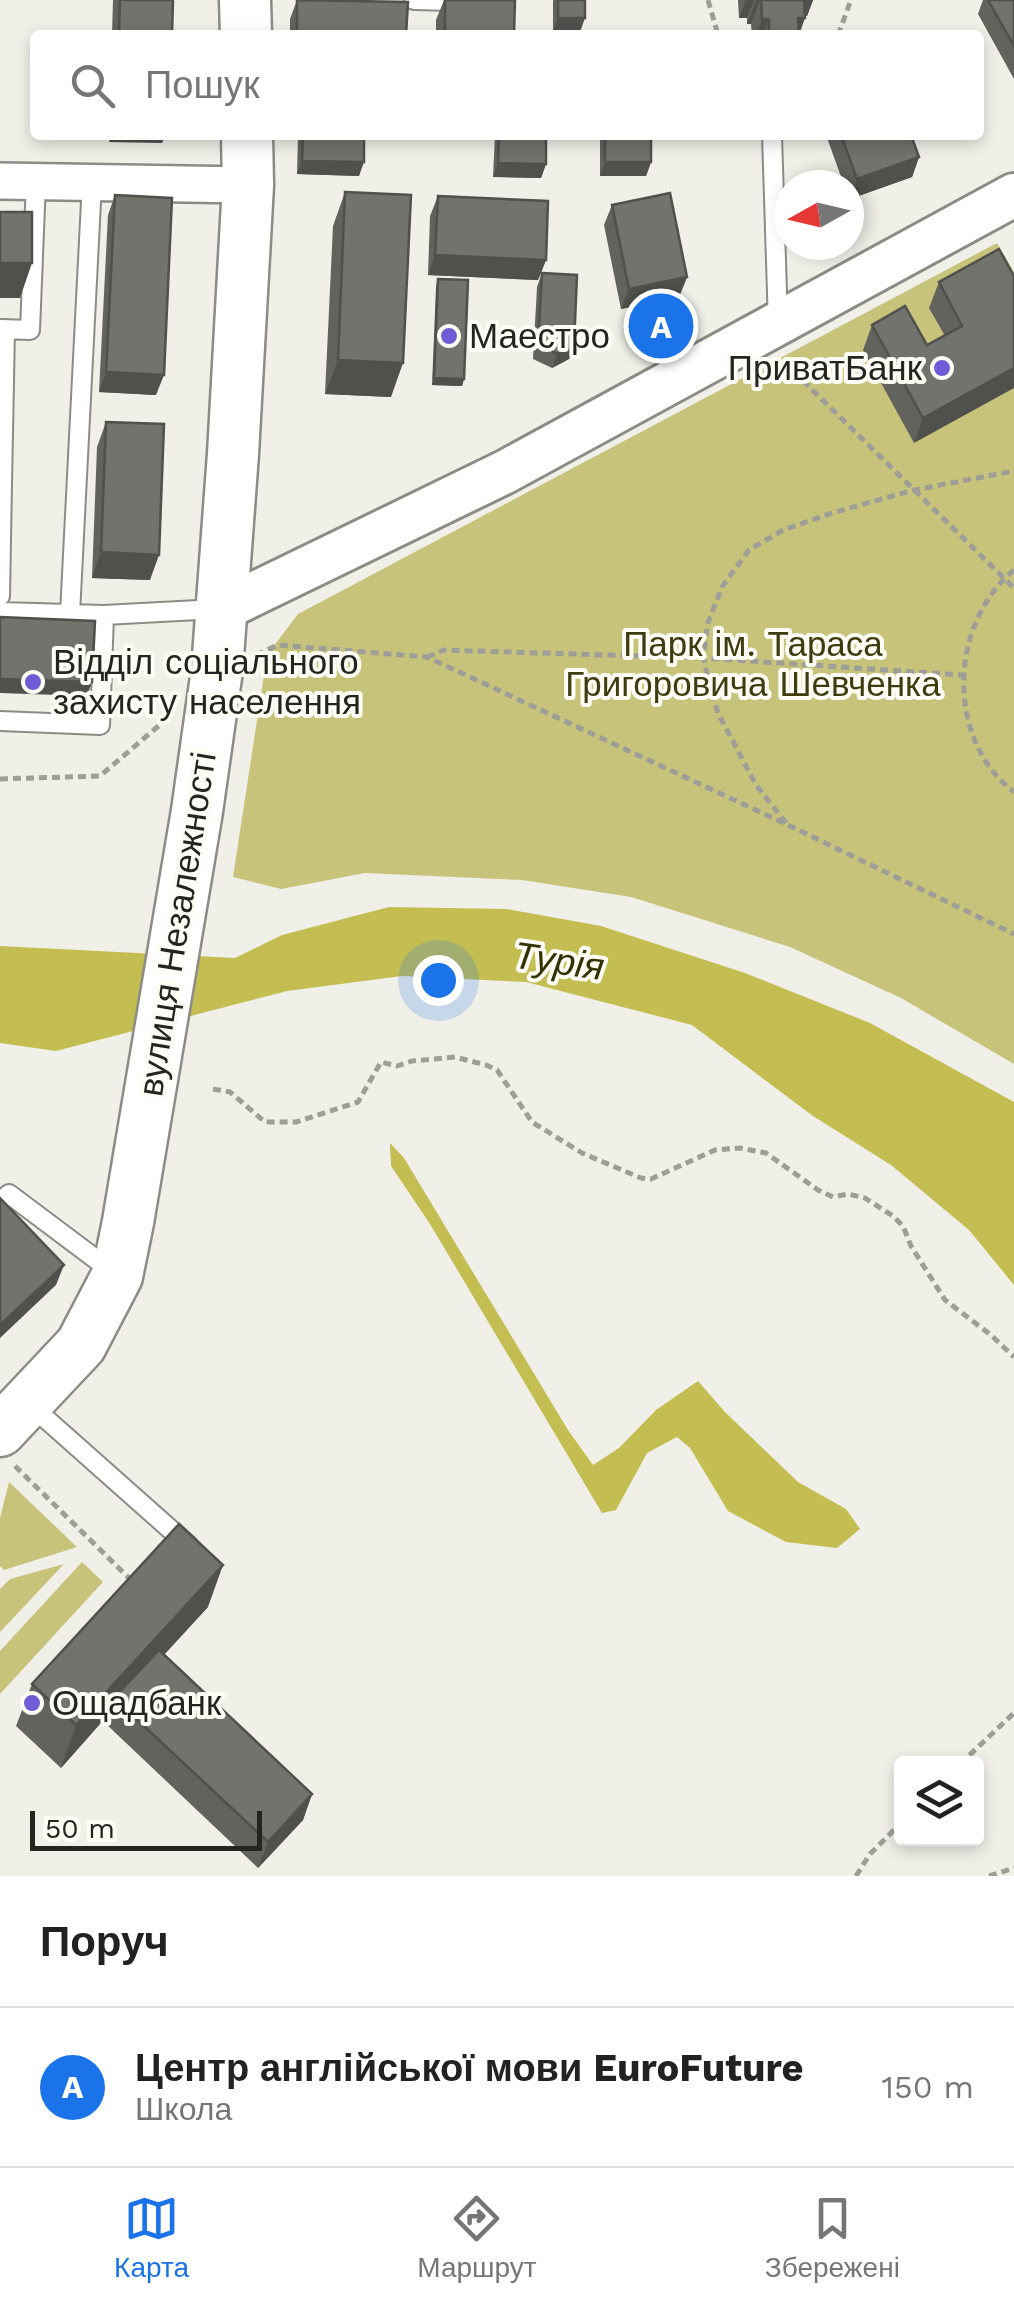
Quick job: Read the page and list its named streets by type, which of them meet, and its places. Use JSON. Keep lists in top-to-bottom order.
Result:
{
  "streets": {
    "main road": ["вулиця Незалежності"]
  },
  "water": ["Турія"],
  "parks": ["Парк ім. Тараса Григоровича Шевченка"],
  "places": [
    "Маестро",
    "ПриватБанк",
    "Відділ соціального захисту населення",
    "Ощадбанк"
  ],
  "scale_bar": "50 m",
  "north": "left",
  "page": {
    "search": "Пошук",
    "pins": "A",
    "scale": "50 m",
    "heading": "Поруч",
    "list": [
      {
        "mark": "A",
        "name": "Центр англійської мови EuroFuture",
        "note": "Школа",
        "value": "150 m"
      }
    ],
    "nav": ["Карта", "Маршрут", "Збережені"]
  }
}
